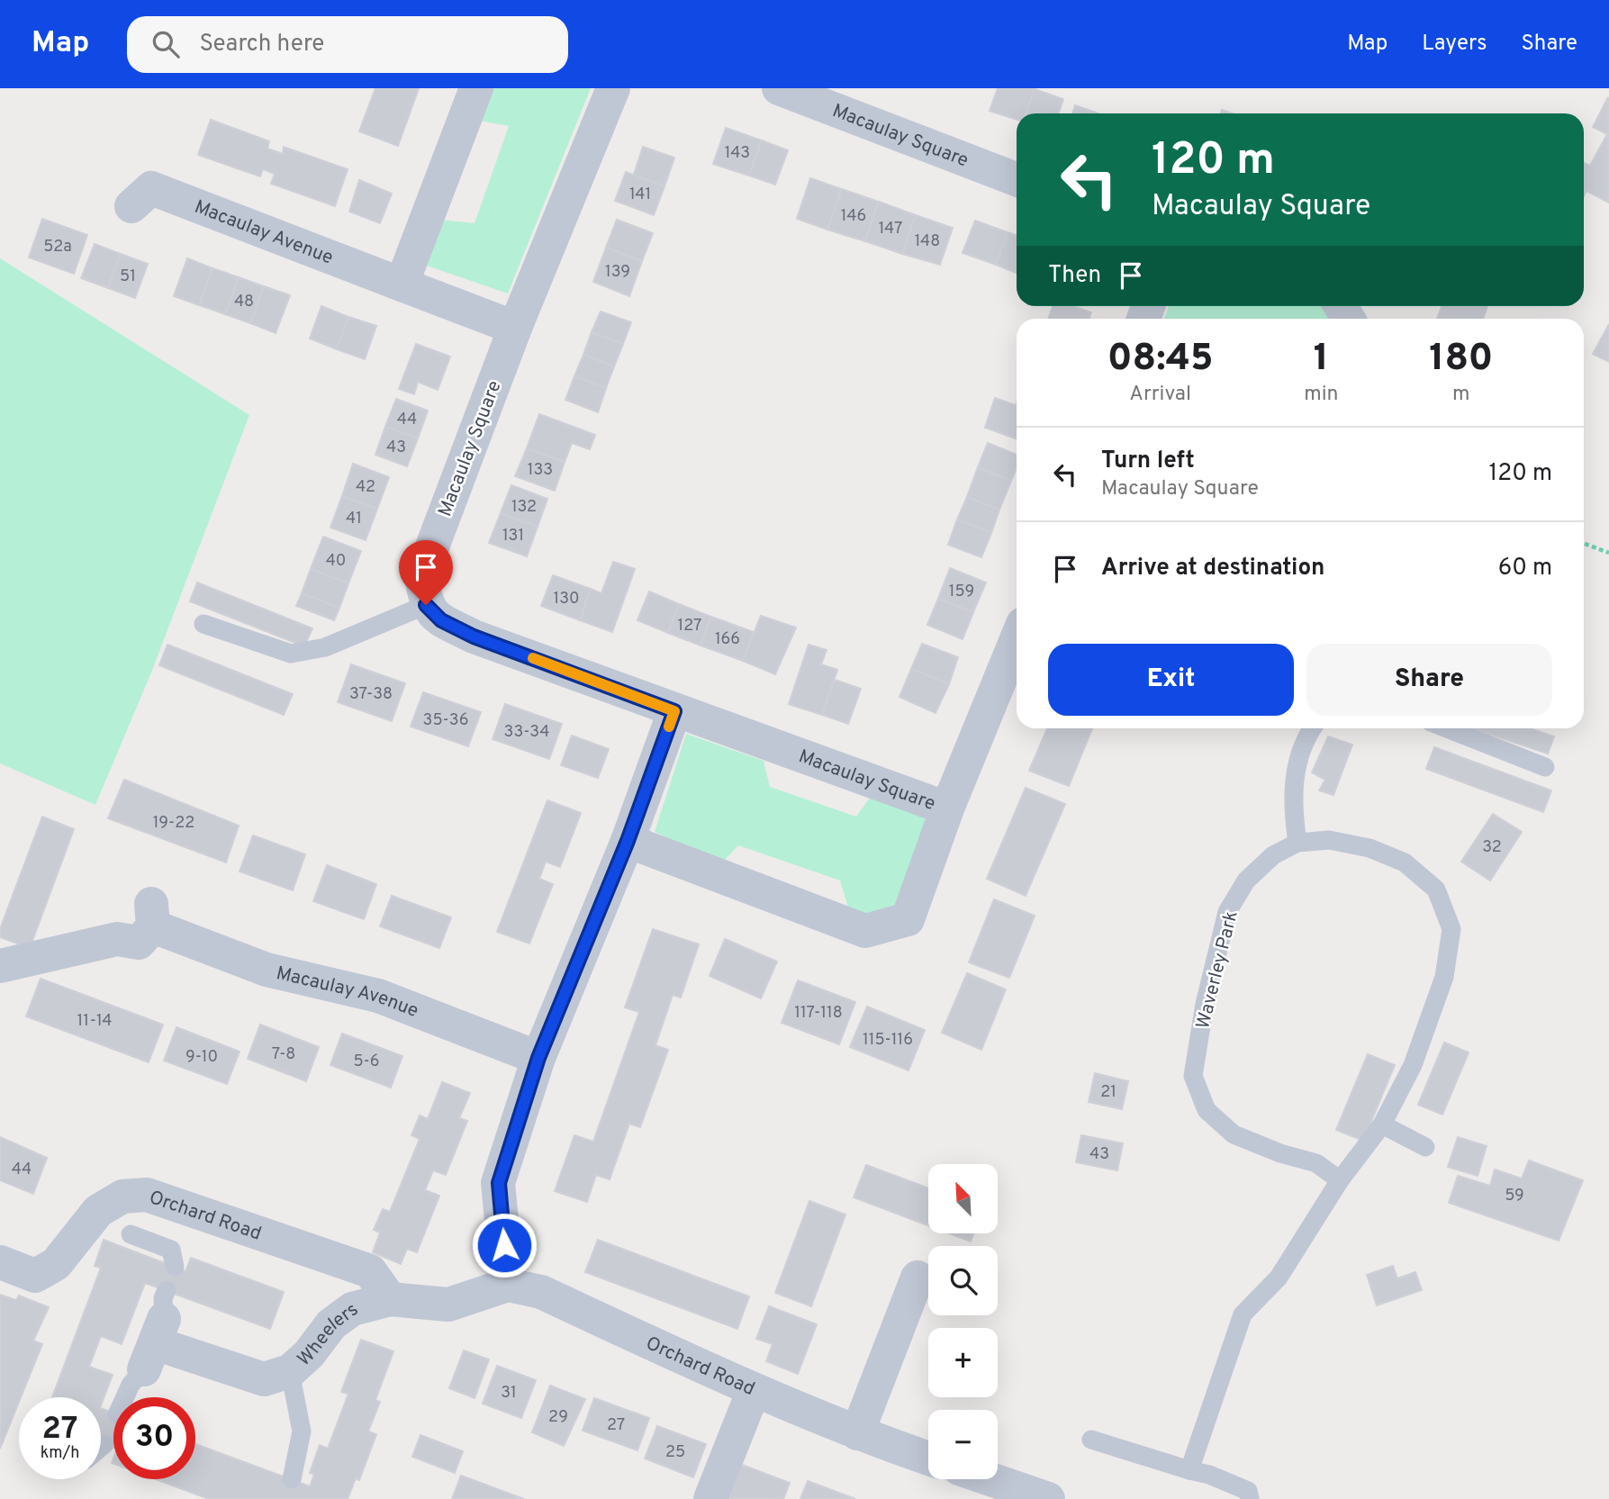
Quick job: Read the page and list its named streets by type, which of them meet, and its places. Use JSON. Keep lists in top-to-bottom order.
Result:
{
  "streets": {
    "street": [
      "Macaulay Square",
      "Macaulay Avenue",
      "Orchard Road",
      "Wheelers"
    ],
    "lane": ["Waverley Park"]
  },
  "crossings": [
    ["Macaulay Square", "Macaulay Avenue"],
    ["Orchard Road", "Wheelers"]
  ],
  "house_numbers": [
    "143",
    "141",
    "146",
    "147",
    "148",
    "52a",
    "139",
    "51",
    "48",
    "44",
    "43",
    "133",
    "42",
    "132",
    "41",
    "131",
    "40",
    "159",
    "130",
    "127",
    "166",
    "37-38",
    "35-36",
    "33-34",
    "19-22",
    "32",
    "117-118",
    "11-14",
    "115-116",
    "7-8",
    "9-10",
    "5-6",
    "21",
    "43",
    "44",
    "59",
    "31",
    "29",
    "27",
    "25"
  ],
  "north": "top left",
  "page": {
    "header": "Map",
    "search": "Search here",
    "nav": ["Map", "Layers", "Share"],
    "turn": ["120 m", "Macaulay Square"],
    "then": "Then",
    "eta": [
      "08:45",
      "Arrival",
      "1",
      "min",
      "180",
      "m"
    ],
    "list": [
      {
        "name": "Turn left",
        "note": "Macaulay Square",
        "value": "120 m"
      },
      {
        "name": "Arrive at destination",
        "value": "60 m"
      }
    ],
    "buttons": ["Exit", "Share"],
    "map_buttons": ["+", "−"],
    "speed": "27 km/h",
    "limit": "30"
  }
}
